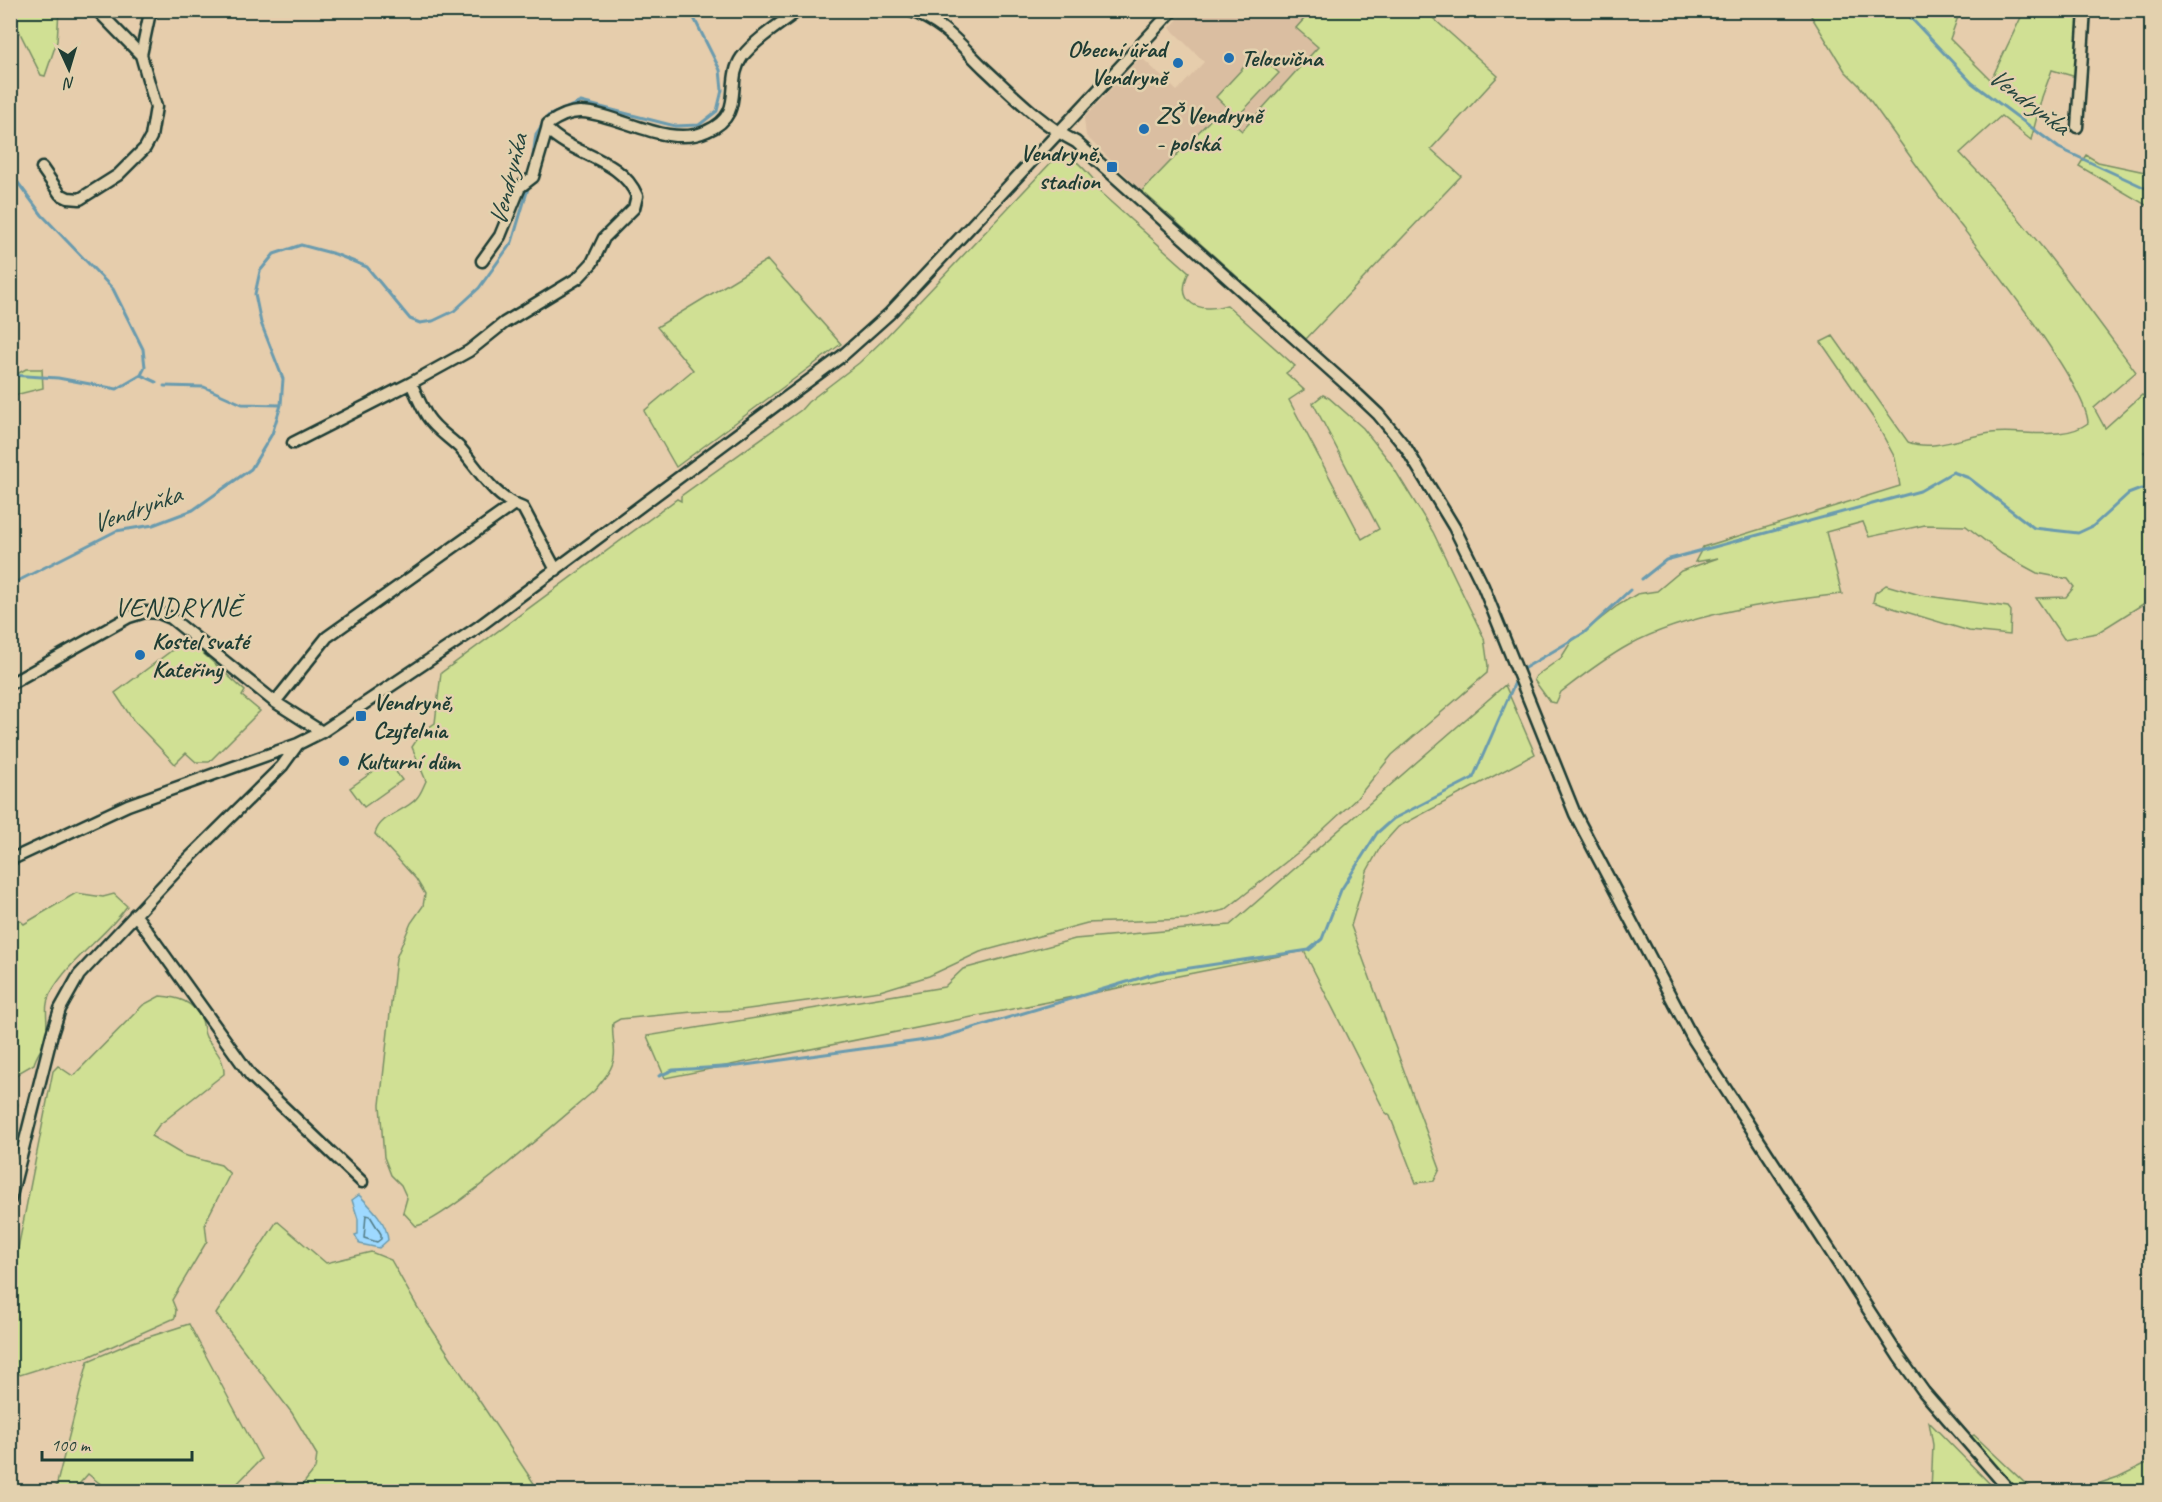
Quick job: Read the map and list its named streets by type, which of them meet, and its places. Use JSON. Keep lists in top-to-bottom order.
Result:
{
  "districts": ["VENDRYNĚ"],
  "water": ["Vendryňka"],
  "places": {
    "other": [
      "Telocvična",
      "Obecní úřad Vendryně",
      "ZŠ Vendryně - polská",
      "Kostel svaté Kateřiny",
      "Kulturní dům"
    ],
    "transit": ["Vendryně, stadion", "Vendryně, Czytelnia"]
  },
  "scale_bar": "100 m",
  "north": "bottom"
}
